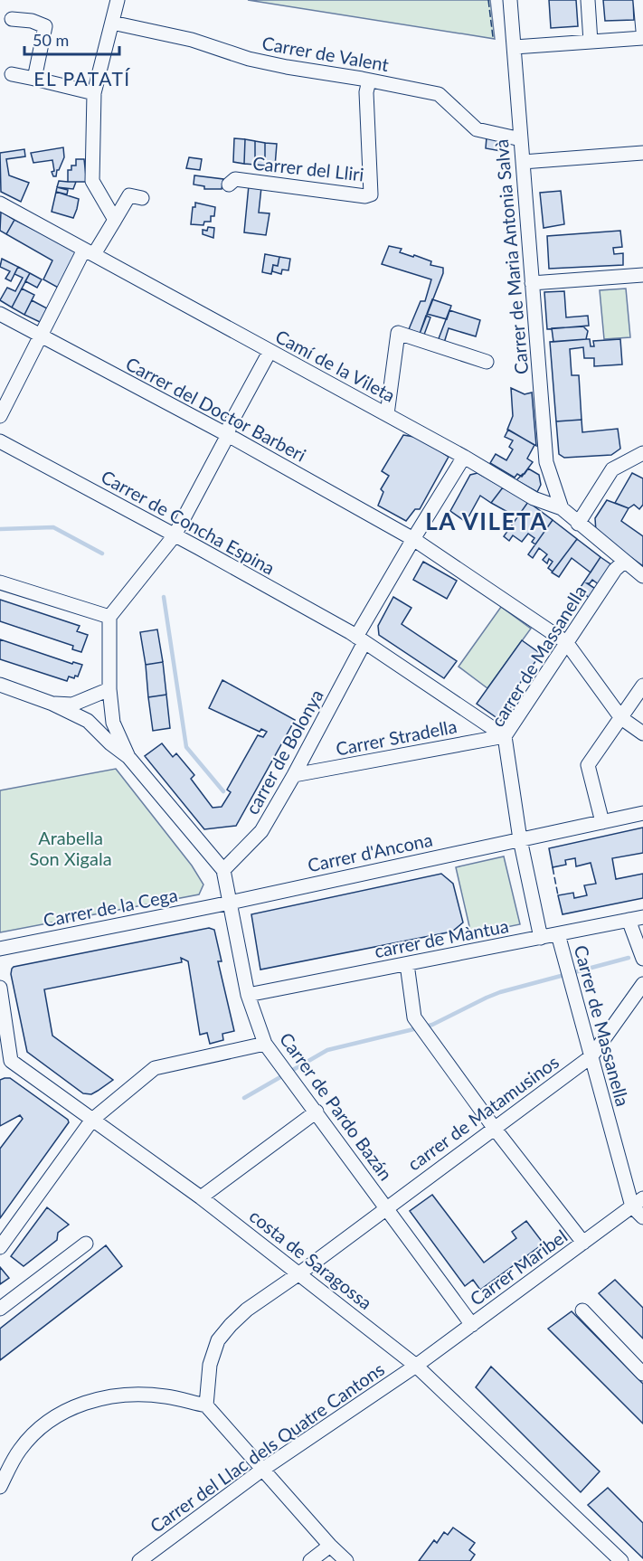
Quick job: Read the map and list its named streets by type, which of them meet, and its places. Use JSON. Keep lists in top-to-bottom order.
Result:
{
  "streets": {
    "street": [
      "Carrer de Valent",
      "Carrer del Lliri",
      "Carrer de Maria Antonia Salvà",
      "Camí de la Vileta",
      "Carrer del Doctor Barberi",
      "Carrer de Concha Espina",
      "carrer de Massanella",
      "Carrer Stradella",
      "carrer de Bolonya",
      "Carrer d'Ancona",
      "Carrer de la Cega",
      "carrer de Màntua",
      "Carrer de Massanella",
      "Carrer de Pardo Bazán",
      "carrer de Matamusinos",
      "costa de Saragossa",
      "Carrer Maribel",
      "Carrer del Llac dels Quatre Cantons"
    ]
  },
  "crossings": [
    ["Carrer de Valent", "Carrer del Lliri"],
    ["Carrer de Valent", "Carrer de Maria Antonia Salvà"],
    ["Carrer de Maria Antonia Salvà", "Camí de la Vileta"],
    ["Camí de la Vileta", "carrer de Massanella"],
    ["Camí de la Vileta", "carrer de Bolonya"],
    ["Carrer del Doctor Barberi", "carrer de Massanella"],
    ["Carrer del Doctor Barberi", "carrer de Bolonya"],
    ["Carrer de Concha Espina", "carrer de Massanella"],
    ["Carrer de Concha Espina", "Carrer Stradella"],
    ["Carrer de Concha Espina", "carrer de Bolonya"],
    ["carrer de Massanella", "Carrer Stradella"],
    ["carrer de Massanella", "Carrer d'Ancona"],
    ["carrer de Massanella", "carrer de Màntua"],
    ["Carrer Stradella", "carrer de Bolonya"],
    ["carrer de Bolonya", "Carrer de Pardo Bazán"],
    ["Carrer d'Ancona", "Carrer de la Cega"],
    ["Carrer d'Ancona", "Carrer de Pardo Bazán"],
    ["Carrer de la Cega", "Carrer de Pardo Bazán"],
    ["carrer de Màntua", "Carrer de Massanella"],
    ["carrer de Màntua", "Carrer de Pardo Bazán"],
    ["Carrer de Massanella", "carrer de Matamusinos"],
    ["Carrer de Massanella", "Carrer Maribel"],
    ["Carrer de Pardo Bazán", "carrer de Matamusinos"],
    ["Carrer de Pardo Bazán", "Carrer Maribel"],
    ["carrer de Matamusinos", "costa de Saragossa"],
    ["costa de Saragossa", "Carrer Maribel"],
    ["costa de Saragossa", "Carrer del Llac dels Quatre Cantons"],
    ["Carrer Maribel", "Carrer del Llac dels Quatre Cantons"]
  ],
  "districts": ["EL PATATÍ", "LA VILETA"],
  "parks": ["Arabella Son Xigala"],
  "scale_bar": "50 m"
}
